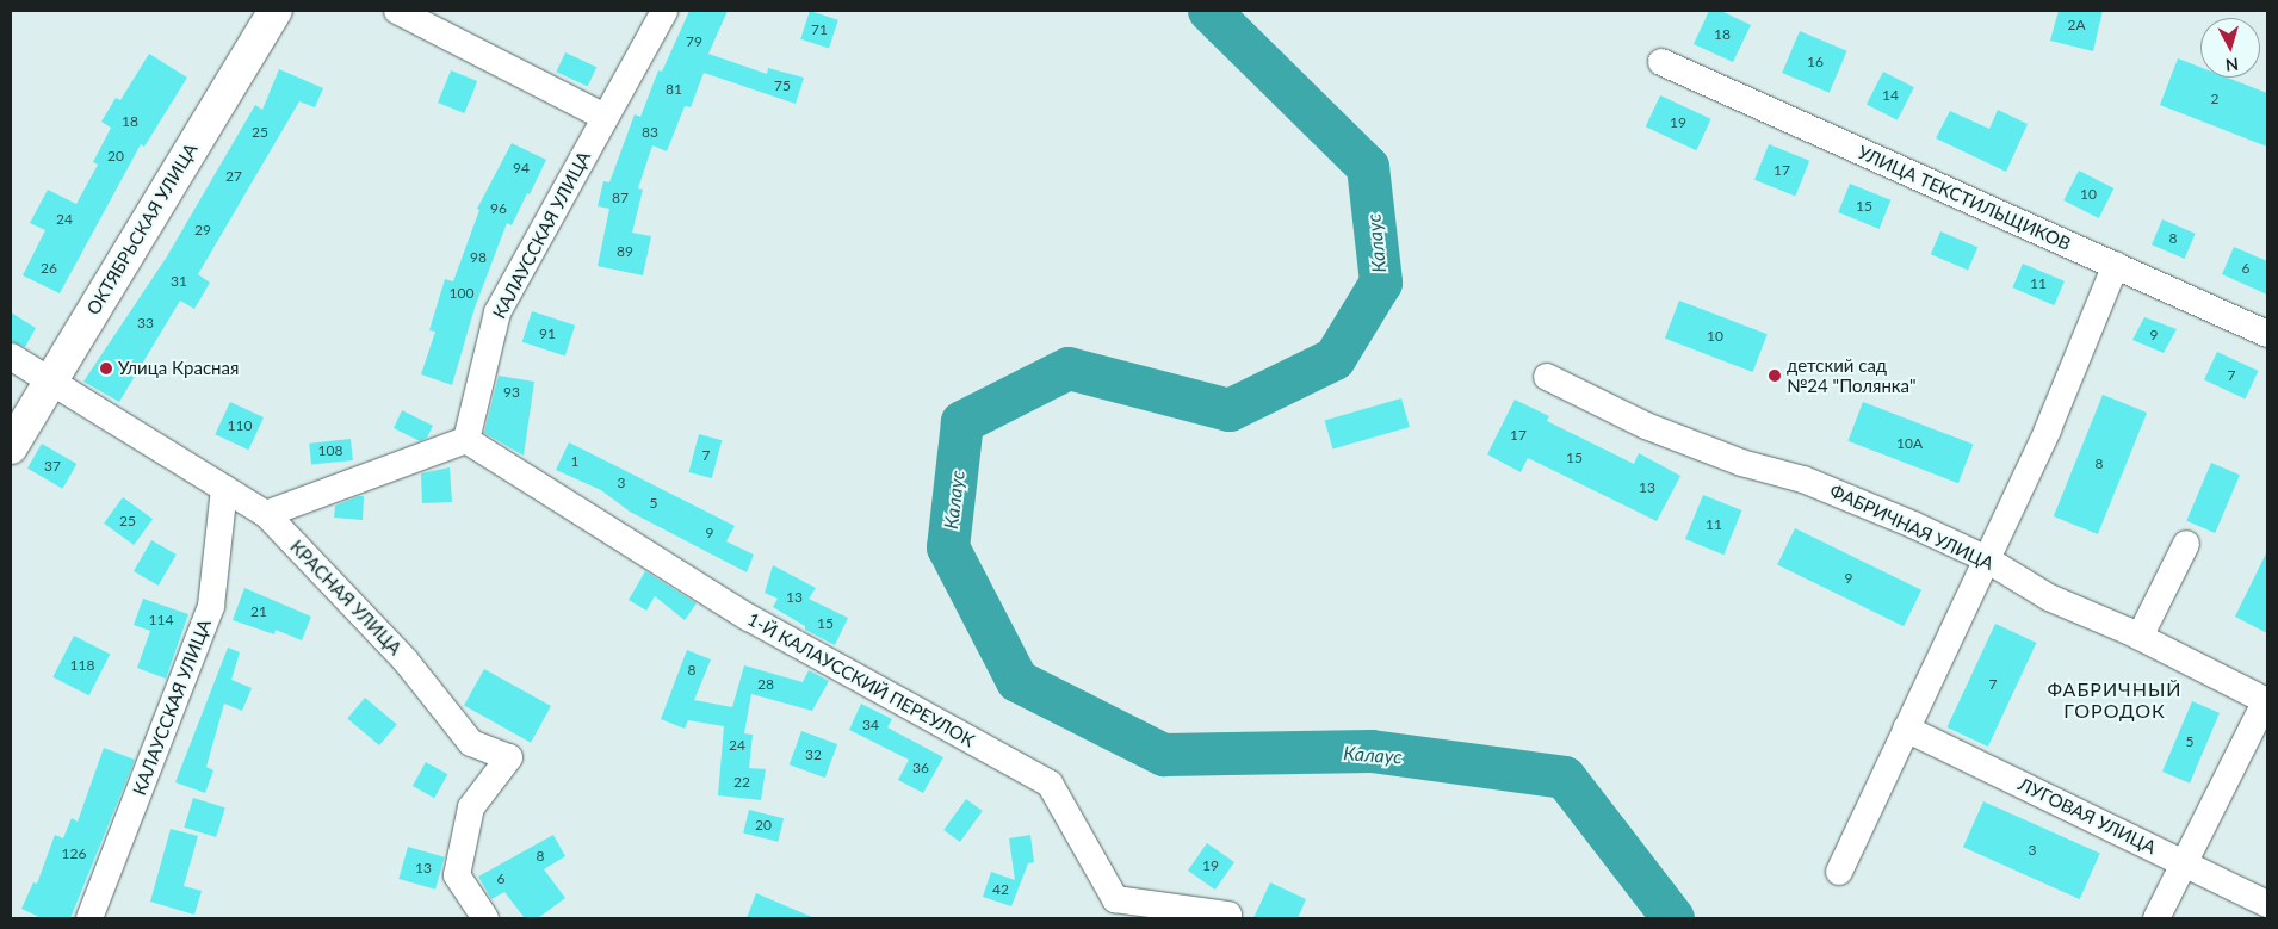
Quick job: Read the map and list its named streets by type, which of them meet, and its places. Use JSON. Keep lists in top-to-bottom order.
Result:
{
  "streets": {
    "main road": ["ОКТЯБРЬСКАЯ УЛИЦА"],
    "street": [
      "УЛИЦА ТЕКСТИЛЬЩИКОВ",
      "КАЛАУССКАЯ УЛИЦА",
      "ФАБРИЧНАЯ УЛИЦА",
      "КРАСНАЯ УЛИЦА",
      "1-Й КАЛАУССКИЙ ПЕРЕУЛОК",
      "ЛУГОВАЯ УЛИЦА"
    ]
  },
  "crossings": [
    ["ОКТЯБРЬСКАЯ УЛИЦА", "КРАСНАЯ УЛИЦА"],
    ["КАЛАУССКАЯ УЛИЦА", "КРАСНАЯ УЛИЦА"],
    ["КАЛАУССКАЯ УЛИЦА", "1-Й КАЛАУССКИЙ ПЕРЕУЛОК"]
  ],
  "districts": ["ФАБРИЧНЫЙ ГОРОДОК"],
  "water": ["Калаус"],
  "places": ["Улица Красная", "детский сад №24 \"Полянка\""],
  "house_numbers": [
    "2А",
    "71",
    "18",
    "79",
    "16",
    "75",
    "81",
    "14",
    "2",
    "18",
    "19",
    "25",
    "83",
    "20",
    "94",
    "17",
    "27",
    "10",
    "87",
    "15",
    "96",
    "24",
    "29",
    "8",
    "89",
    "98",
    "26",
    "6",
    "31",
    "11",
    "100",
    "33",
    "91",
    "9",
    "10",
    "7",
    "93",
    "110",
    "17",
    "10А",
    "108",
    "7",
    "15",
    "1",
    "8",
    "37",
    "3",
    "13",
    "5",
    "25",
    "11",
    "9",
    "9",
    "13",
    "21",
    "114",
    "15",
    "118",
    "8",
    "28",
    "7",
    "34",
    "5",
    "24",
    "32",
    "36",
    "22",
    "20",
    "3",
    "126",
    "8",
    "19",
    "13",
    "6",
    "42"
  ],
  "north": "bottom"
}
